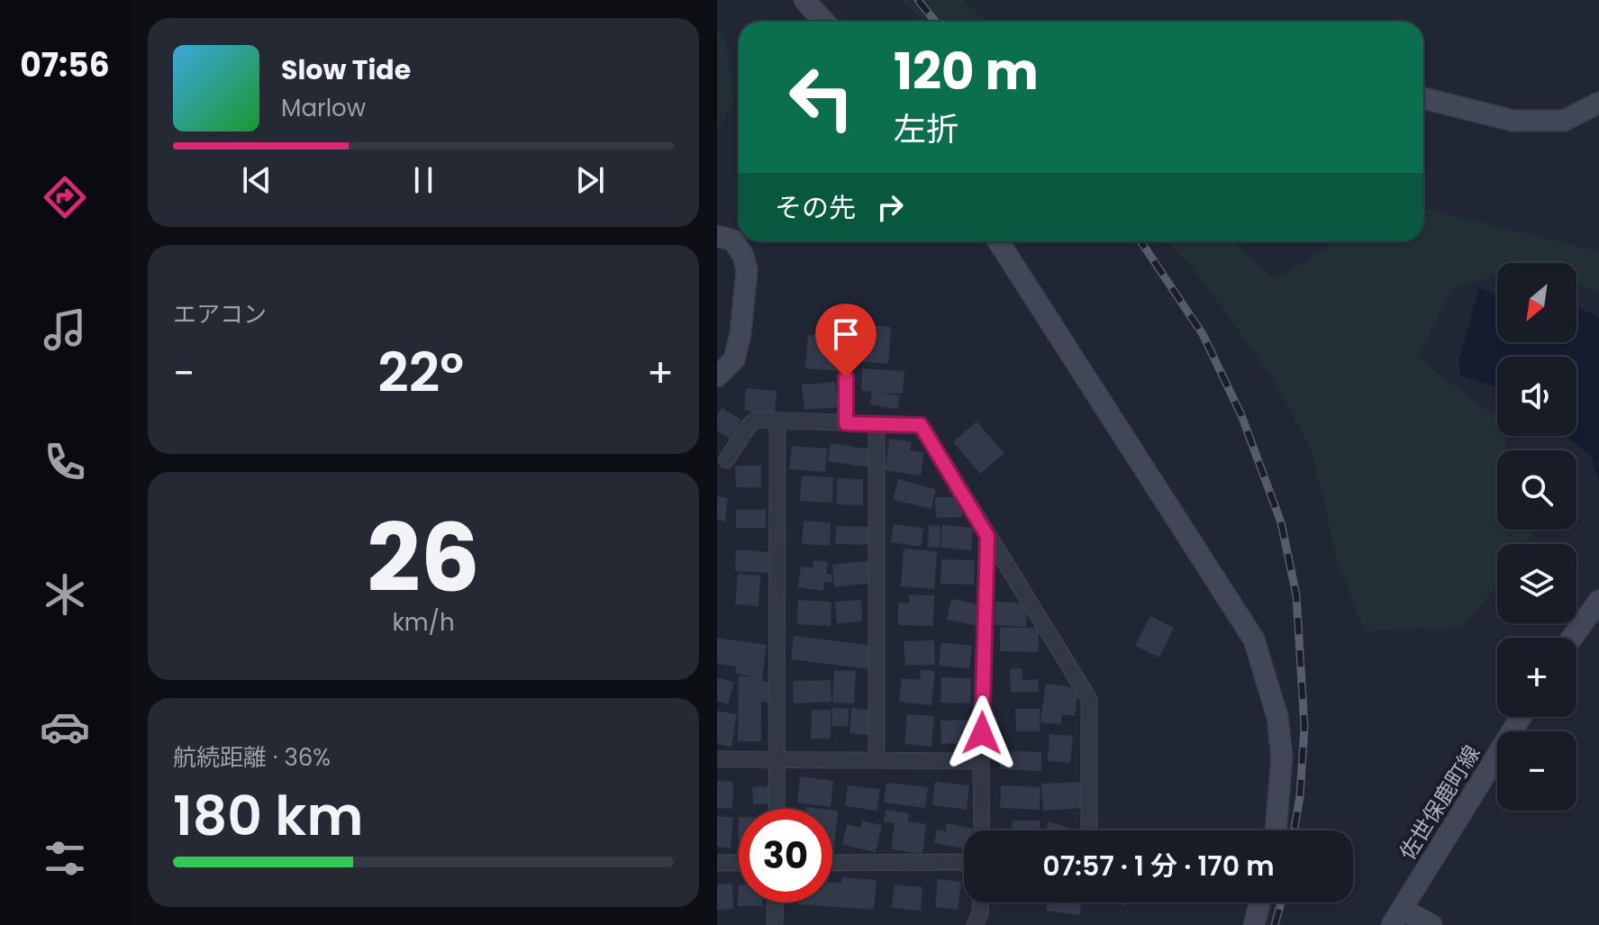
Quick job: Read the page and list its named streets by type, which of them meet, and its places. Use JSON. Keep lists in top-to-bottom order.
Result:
{
  "streets": {
    "street": ["佐世保鹿町線"]
  },
  "north": "bottom left",
  "page": {
    "tabs": "07:56",
    "turn": ["120 m", "左折"],
    "song": ["Slow Tide", "Marlow"],
    "then": "その先",
    "tile": [
      "エアコン",
      ["26", "km/h"],
      ["航続距離 · 36%", "180 km"]
    ],
    "map_buttons": ["+", "−"],
    "heat": ["−", "22°", "+"],
    "limit": "30",
    "trip": "07:57 · 1 分 · 170 m"
  }
}
